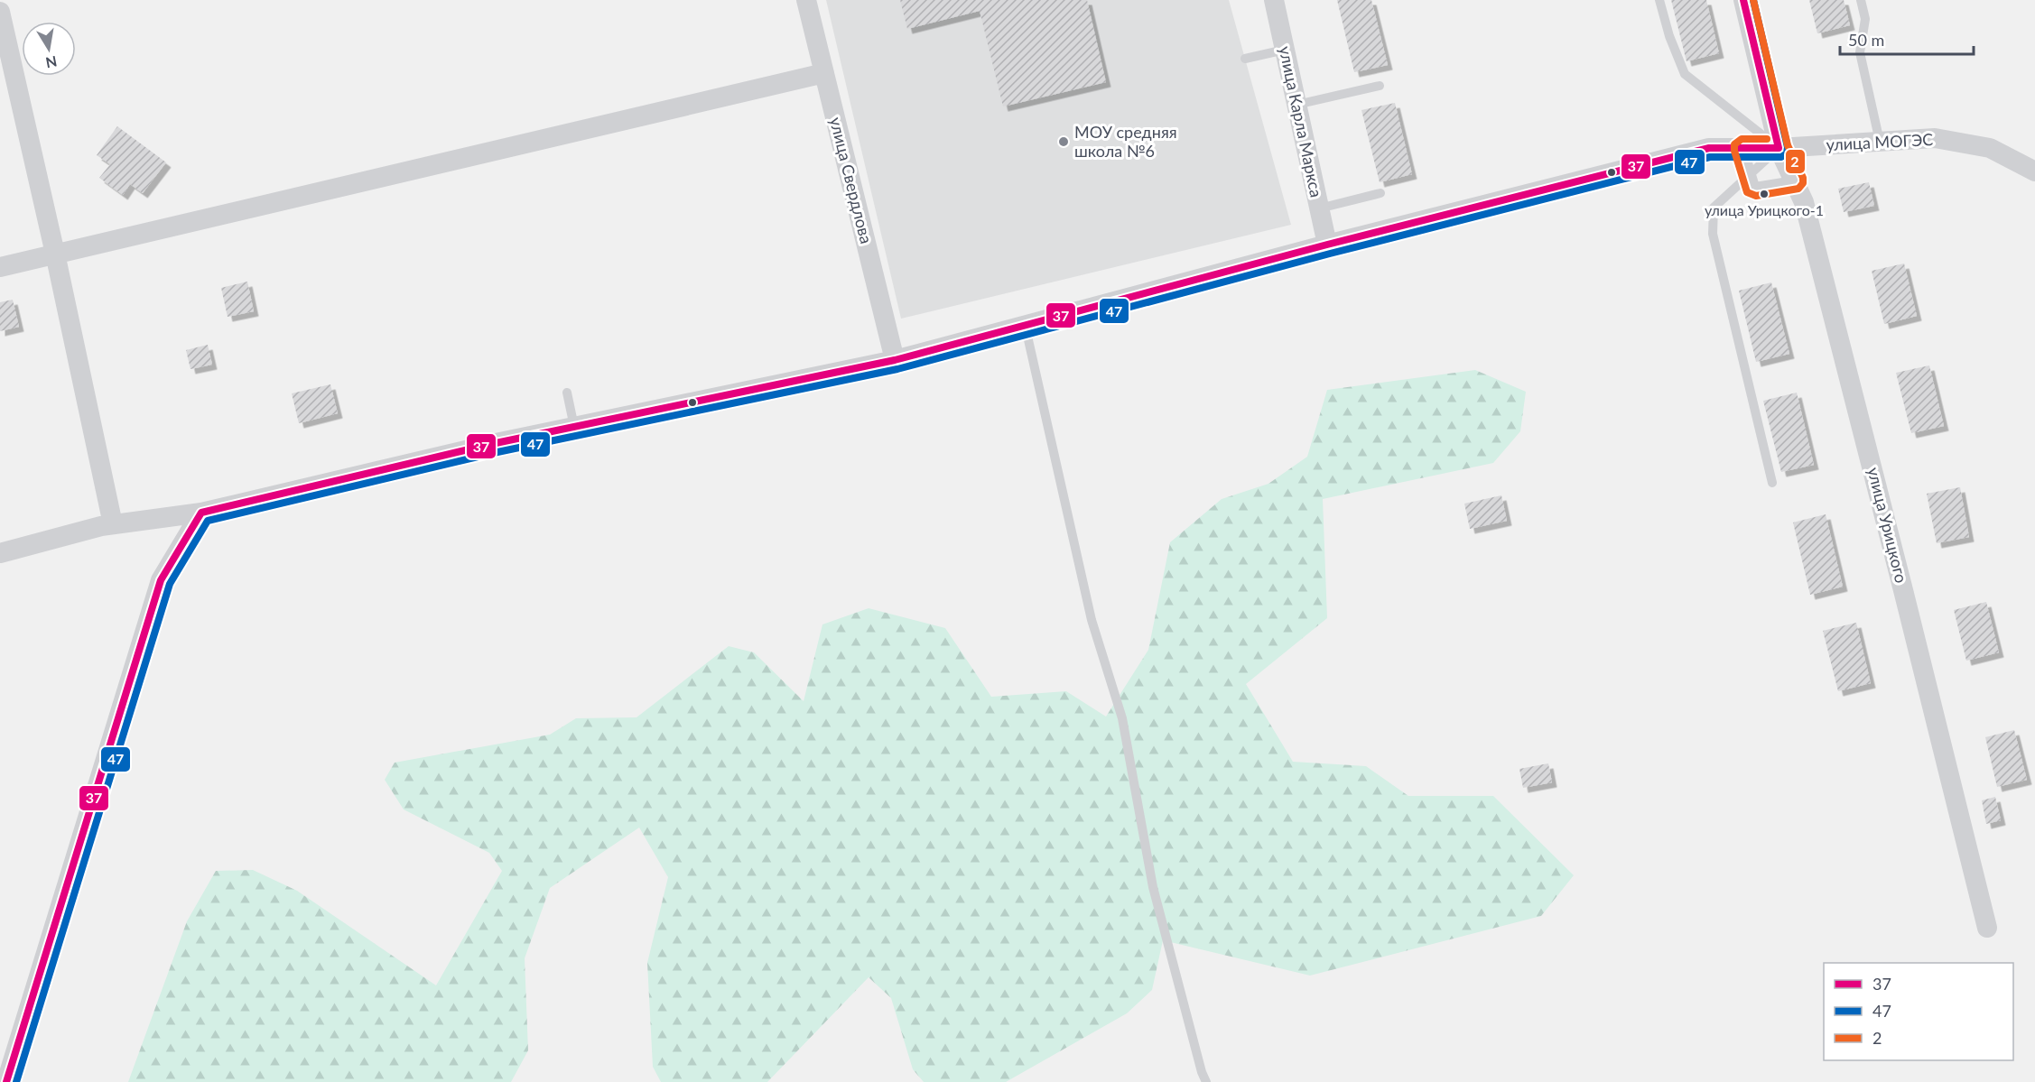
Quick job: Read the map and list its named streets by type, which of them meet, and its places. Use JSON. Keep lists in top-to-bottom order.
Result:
{
  "streets": {
    "street": [
      "улица Карла Маркса",
      "улица МОГЭС",
      "улица Свердлова",
      "улица Урицкого"
    ]
  },
  "crossings": [
    ["улица Карла Маркса", "улица МОГЭС"],
    ["улица МОГЭС", "улица Свердлова"],
    ["улица МОГЭС", "улица Урицкого"]
  ],
  "places": ["МОУ средняя школа №6", "улица Урицкого-1"],
  "lines": ["transit line 37", "transit line 47", "transit line 2"],
  "legend": ["37", "47", "2"],
  "scale_bar": "50 m",
  "north": "bottom"
}
